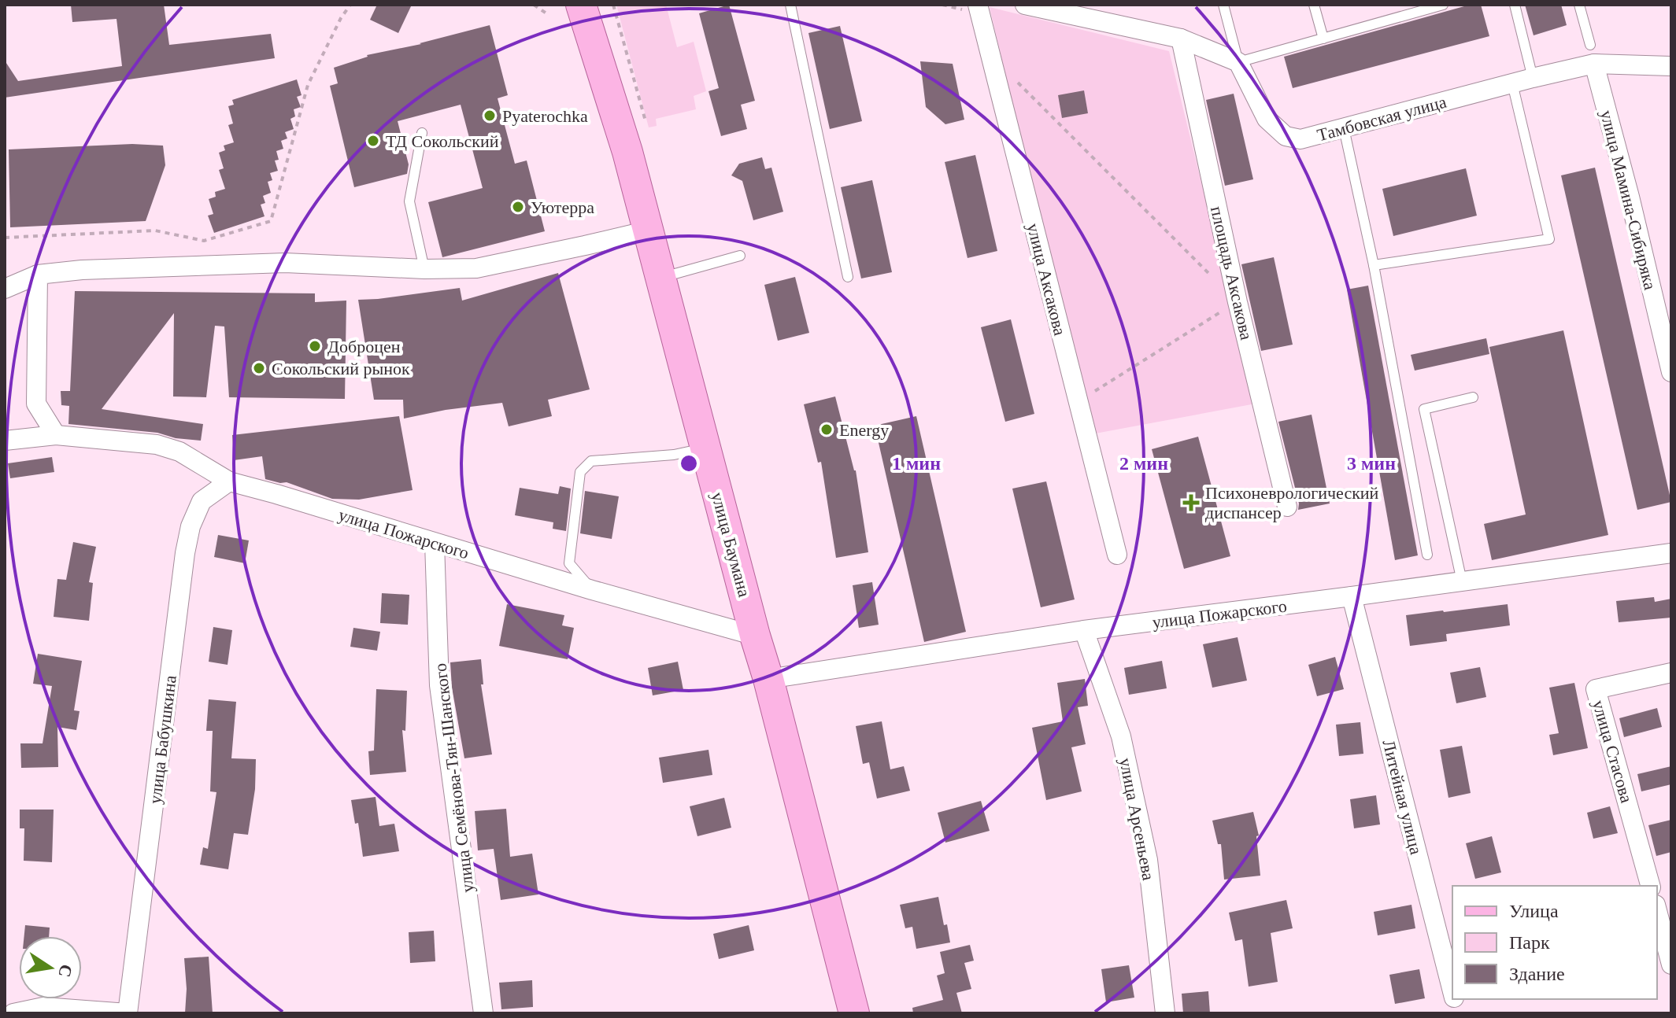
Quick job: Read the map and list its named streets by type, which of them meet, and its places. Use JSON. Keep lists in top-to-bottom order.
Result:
{
  "streets": {
    "main road": ["улица Баумана"],
    "street": [
      "Тамбовская улица",
      "улица Мамина-Сибиряка",
      "площадь Аксакова",
      "улица Аксакова",
      "улица Пожарского",
      "улица Бабушкина",
      "улица Стасова",
      "улица Семёнова-Тян-Шанского",
      "Литейная улица",
      "улица Арсеньева"
    ]
  },
  "crossings": [
    ["Тамбовская улица", "улица Мамина-Сибиряка"],
    ["улица Пожарского", "улица Баумана"],
    ["улица Пожарского", "улица Бабушкина"],
    ["улица Пожарского", "улица Семёнова-Тян-Шанского"],
    ["улица Пожарского", "Литейная улица"],
    ["улица Пожарского", "улица Арсеньева"]
  ],
  "places": {
    "other": [
      "Pyaterochka",
      "ТД Сокольский",
      "Уютерра",
      "Доброцен",
      "Сокольский рынок",
      "Energy"
    ],
    "health": ["Психоневрологический диспансер"]
  },
  "legend": ["Улица", "Парк", "Здание"],
  "north": "right",
  "rings": ["1 мин", "2 мин", "3 мин"]
}
